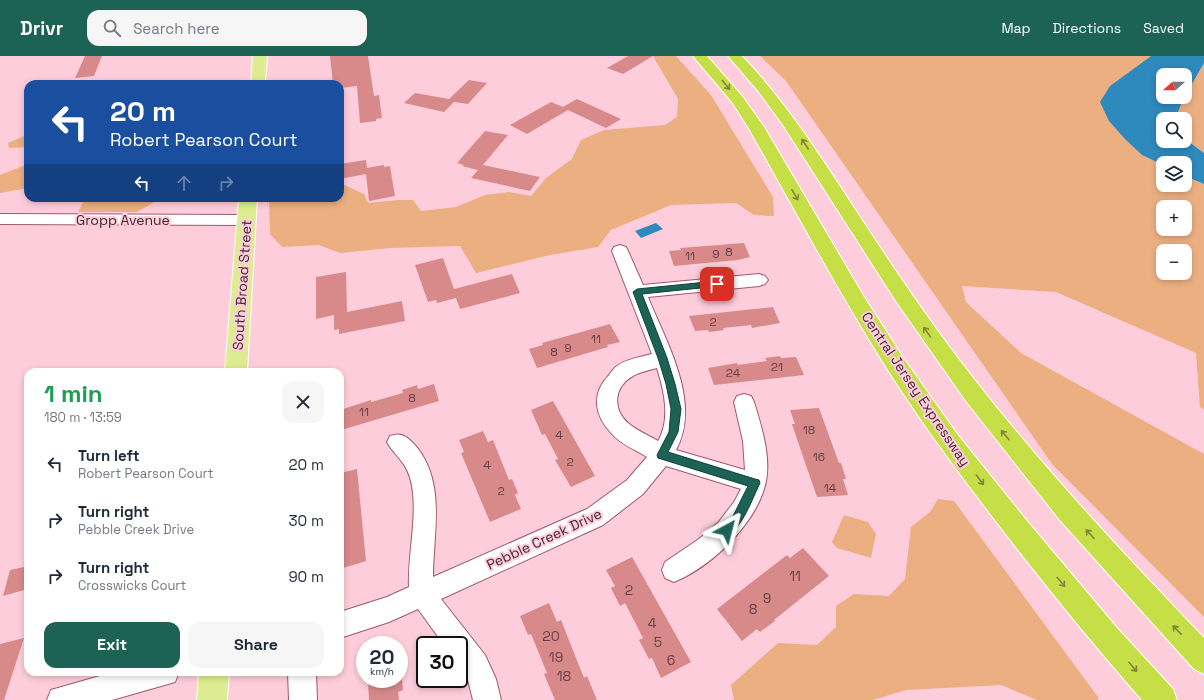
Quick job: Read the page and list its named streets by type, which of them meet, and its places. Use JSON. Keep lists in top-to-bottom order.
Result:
{
  "streets": {
    "highway": ["Central Jersey Expressway"],
    "main road": ["South Broad Street"],
    "street": ["Gropp Avenue", "Pebble Creek Drive"]
  },
  "crossings": [
    ["Gropp Avenue", "South Broad Street"]
  ],
  "house_numbers": [
    "8",
    "9",
    "11",
    "2",
    "11",
    "9",
    "8",
    "21",
    "24",
    "8",
    "11",
    "18",
    "4",
    "16",
    "2",
    "4",
    "14",
    "2",
    "11",
    "2",
    "9",
    "8",
    "4",
    "20",
    "5",
    "19",
    "6",
    "18"
  ],
  "north": "left",
  "page": {
    "header": "Drivr",
    "search": "Search here",
    "nav": ["Map", "Directions", "Saved"],
    "map_buttons": ["+", "−"],
    "turn": ["20 m", "Robert Pearson Court"],
    "heading": ["1 min", "180 m · 13:59"],
    "list": [
      {
        "name": "Turn left",
        "note": "Robert Pearson Court",
        "value": "20 m"
      },
      {
        "name": "Turn right",
        "note": "Pebble Creek Drive",
        "value": "30 m"
      },
      {
        "name": "Turn right",
        "note": "Crosswicks Court",
        "value": "90 m"
      }
    ],
    "buttons": ["Exit", "Share"],
    "speed": "20 km/h",
    "limit": "30"
  }
}
